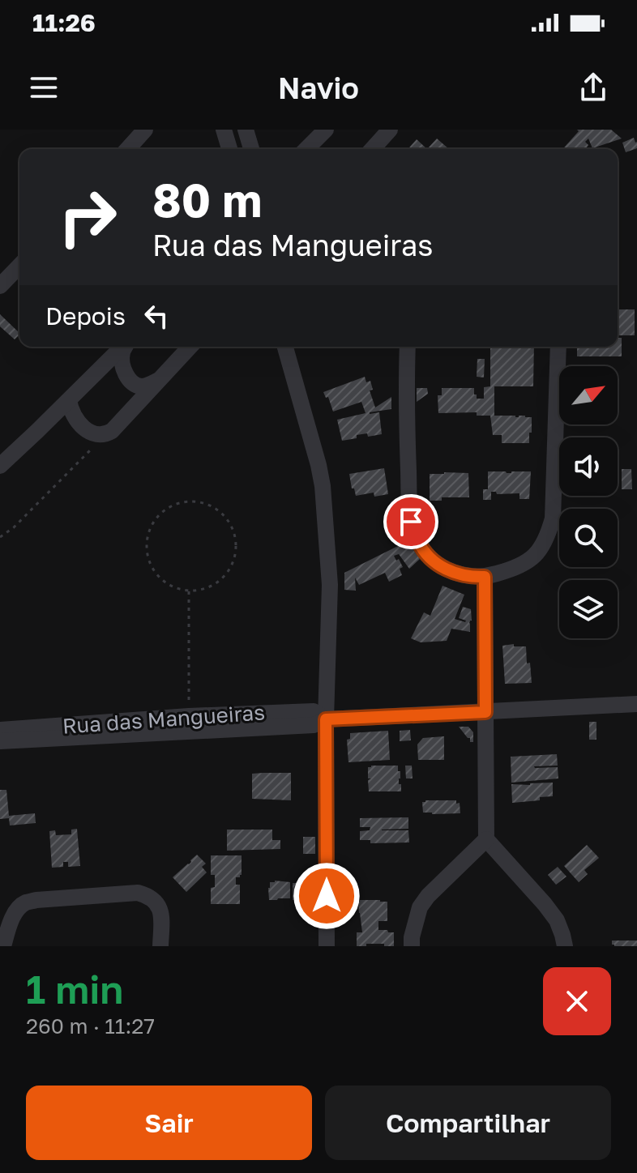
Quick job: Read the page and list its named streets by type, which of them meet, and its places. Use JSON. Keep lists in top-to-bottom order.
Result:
{
  "streets": {
    "street": ["Rua das Mangueiras"]
  },
  "north": "top right",
  "page": {
    "status": "11:26",
    "header": "Navio",
    "turn": ["80 m", "Rua das Mangueiras"],
    "then": "Depois",
    "heading": ["1 min", "260 m · 11:27"],
    "buttons": ["Sair", "Compartilhar"]
  }
}
